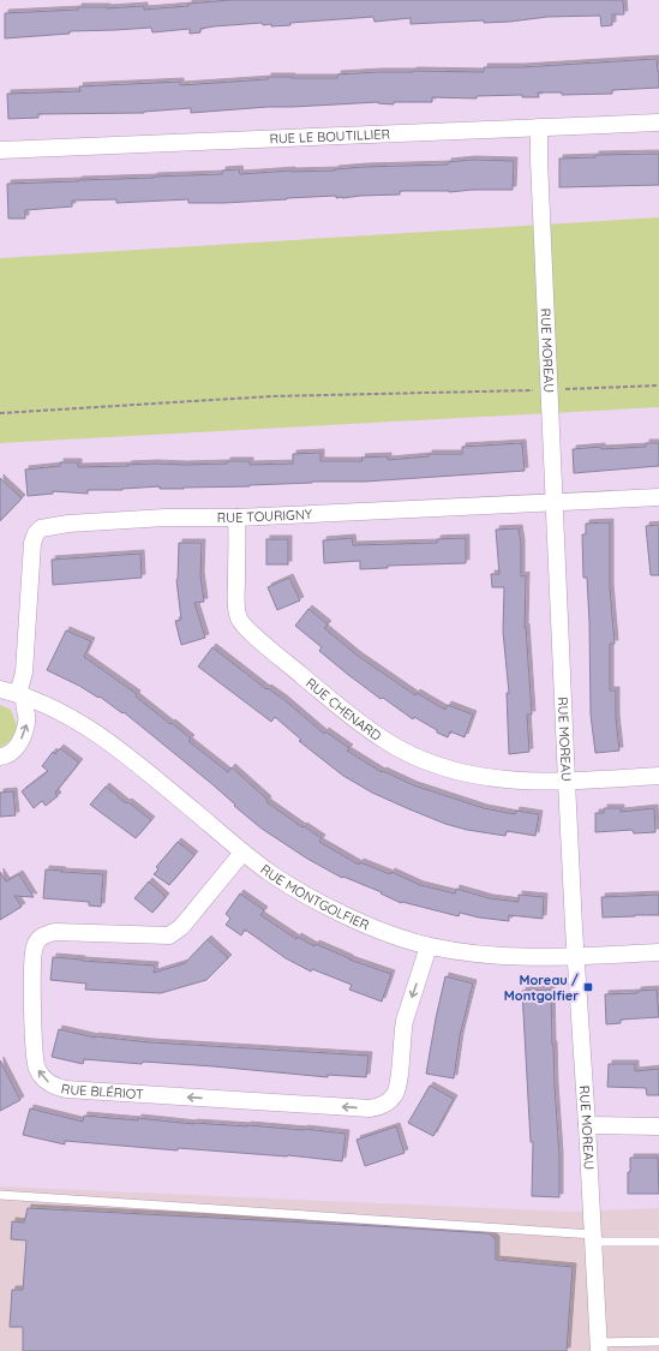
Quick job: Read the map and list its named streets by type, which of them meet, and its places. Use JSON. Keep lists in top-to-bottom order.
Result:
{
  "streets": {
    "street": [
      "RUE LE BOUTILLIER",
      "RUE MOREAU",
      "RUE TOURIGNY",
      "RUE CHENARD",
      "RUE MONTGOLFIER",
      "RUE BLÉRIOT"
    ]
  },
  "crossings": [
    ["RUE LE BOUTILLIER", "RUE MOREAU"],
    ["RUE MOREAU", "RUE TOURIGNY"],
    ["RUE MOREAU", "RUE CHENARD"],
    ["RUE MOREAU", "RUE MONTGOLFIER"],
    ["RUE TOURIGNY", "RUE CHENARD"],
    ["RUE TOURIGNY", "RUE MONTGOLFIER"],
    ["RUE MONTGOLFIER", "RUE BLÉRIOT"]
  ],
  "places": {
    "transit": ["Moreau / Montgolfier"]
  }
}
